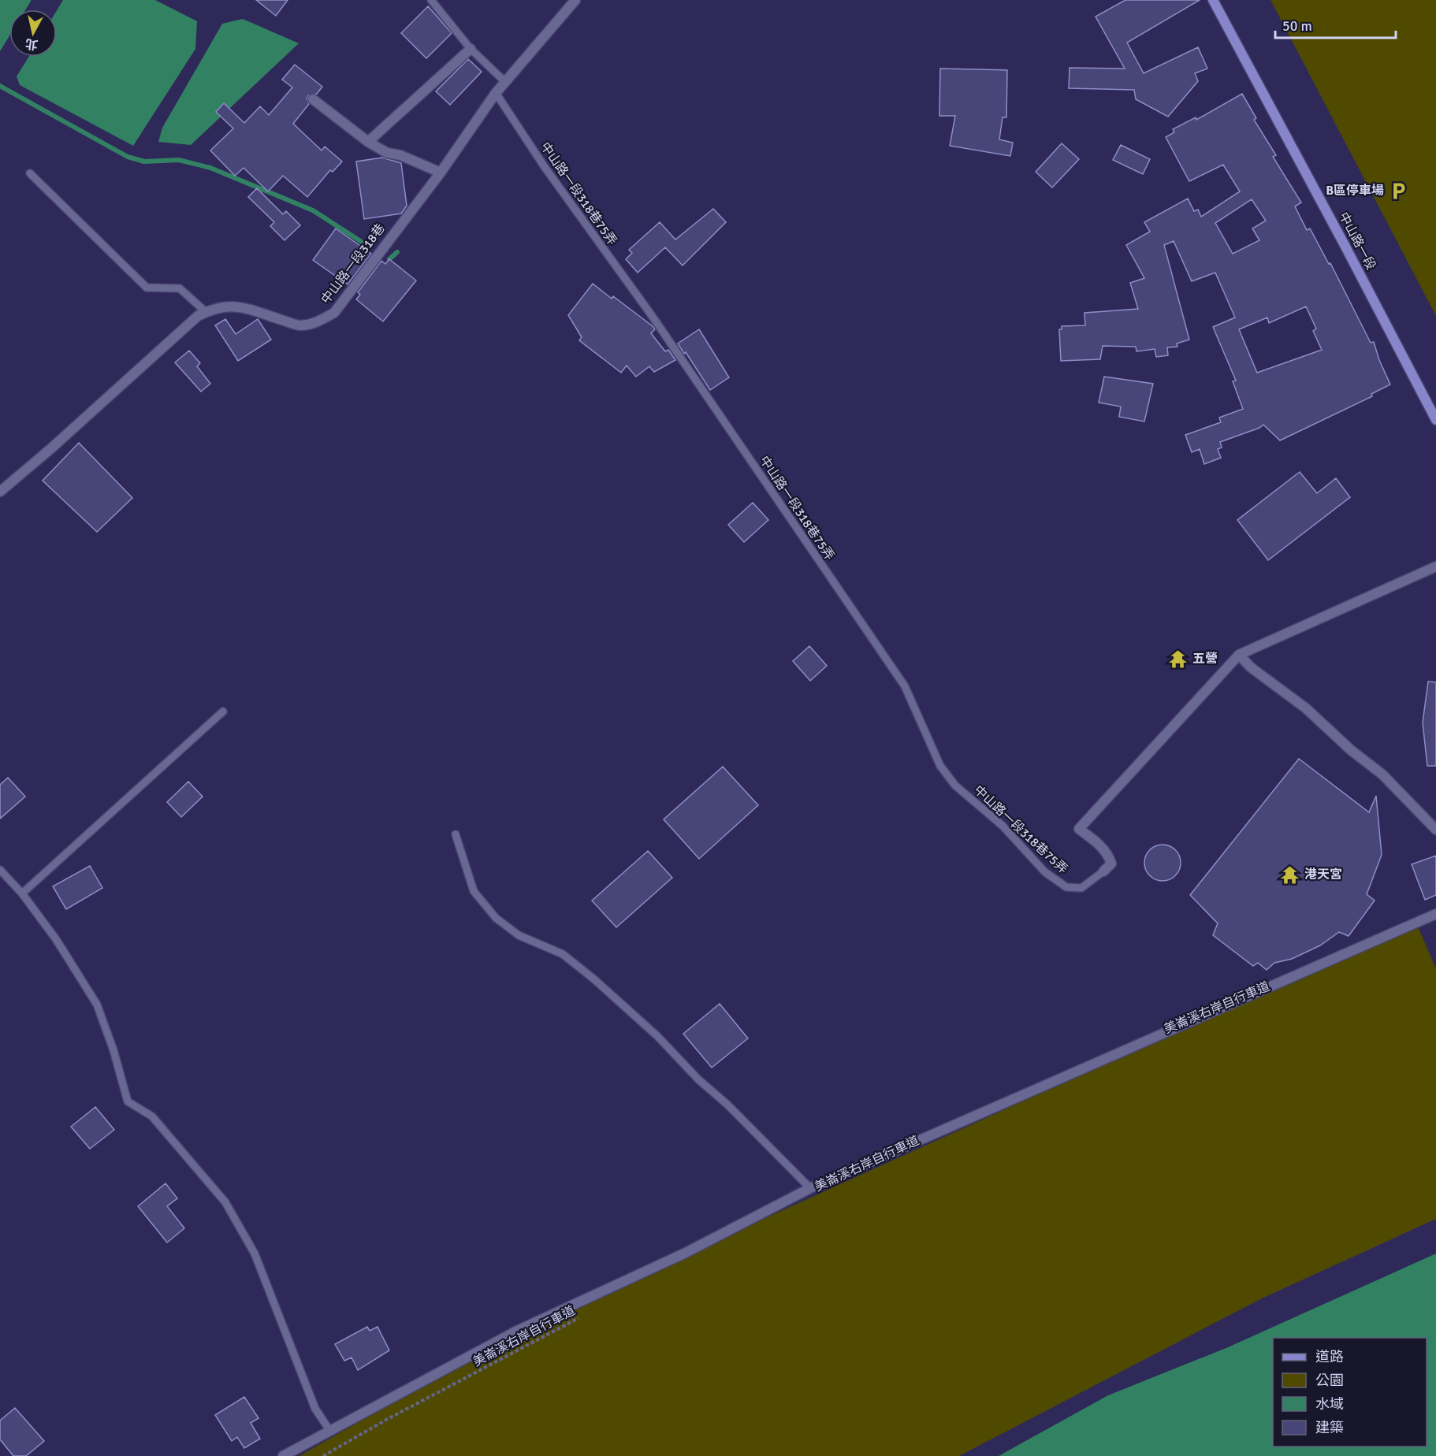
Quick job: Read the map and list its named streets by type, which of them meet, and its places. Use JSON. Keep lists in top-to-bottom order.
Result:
{
  "streets": {
    "street": ["中山路一段", "中山路一段318巷"],
    "lane": ["中山路一段318巷75弄"],
    "path": ["美崙溪右岸自行車道"]
  },
  "crossings": [
    ["中山路一段318巷75弄", "中山路一段318巷"]
  ],
  "places": {
    "parking": ["B區停車場"],
    "temple": ["五營", "港天宮"]
  },
  "legend": [
    "道路",
    "公園",
    "水域",
    "建築"
  ],
  "scale_bar": "50 m",
  "north": "bottom"
}
